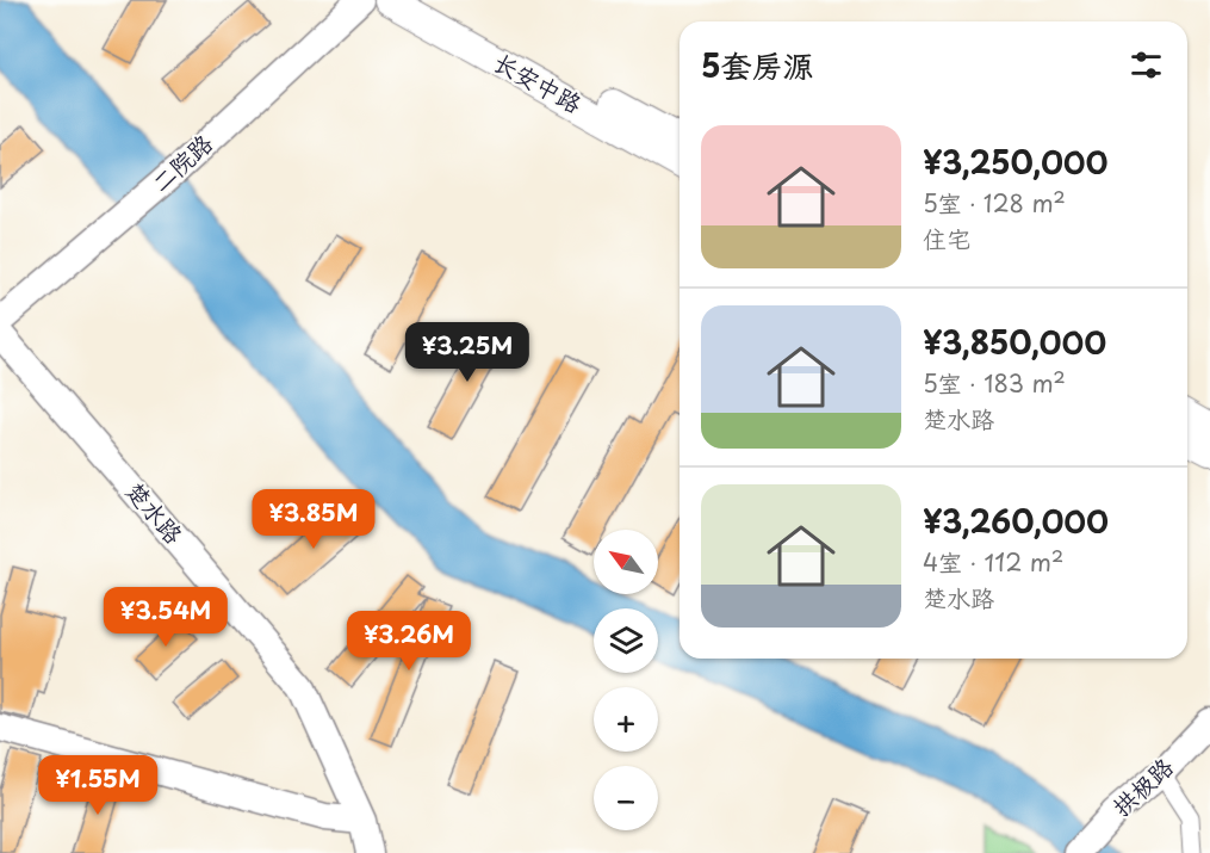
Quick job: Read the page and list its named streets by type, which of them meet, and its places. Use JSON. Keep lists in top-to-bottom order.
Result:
{
  "streets": {
    "main road": ["长安中路"],
    "street": ["二院路", "楚水路", "拱极路"]
  },
  "north": "top left",
  "page": {
    "heading": "5套房源",
    "list": [
      {
        "name": "¥3,250,000",
        "note": "5室 · 128 m² · 住宅"
      },
      {
        "name": "¥3,850,000",
        "note": "5室 · 183 m² · 楚水路"
      },
      {
        "name": "¥3,260,000",
        "note": "4室 · 112 m² · 楚水路"
      }
    ],
    "price": [
      "¥3.25M",
      "¥3.85M",
      "¥3.54M",
      "¥3.26M",
      "¥1.55M"
    ],
    "map_buttons": ["+", "−"]
  }
}
